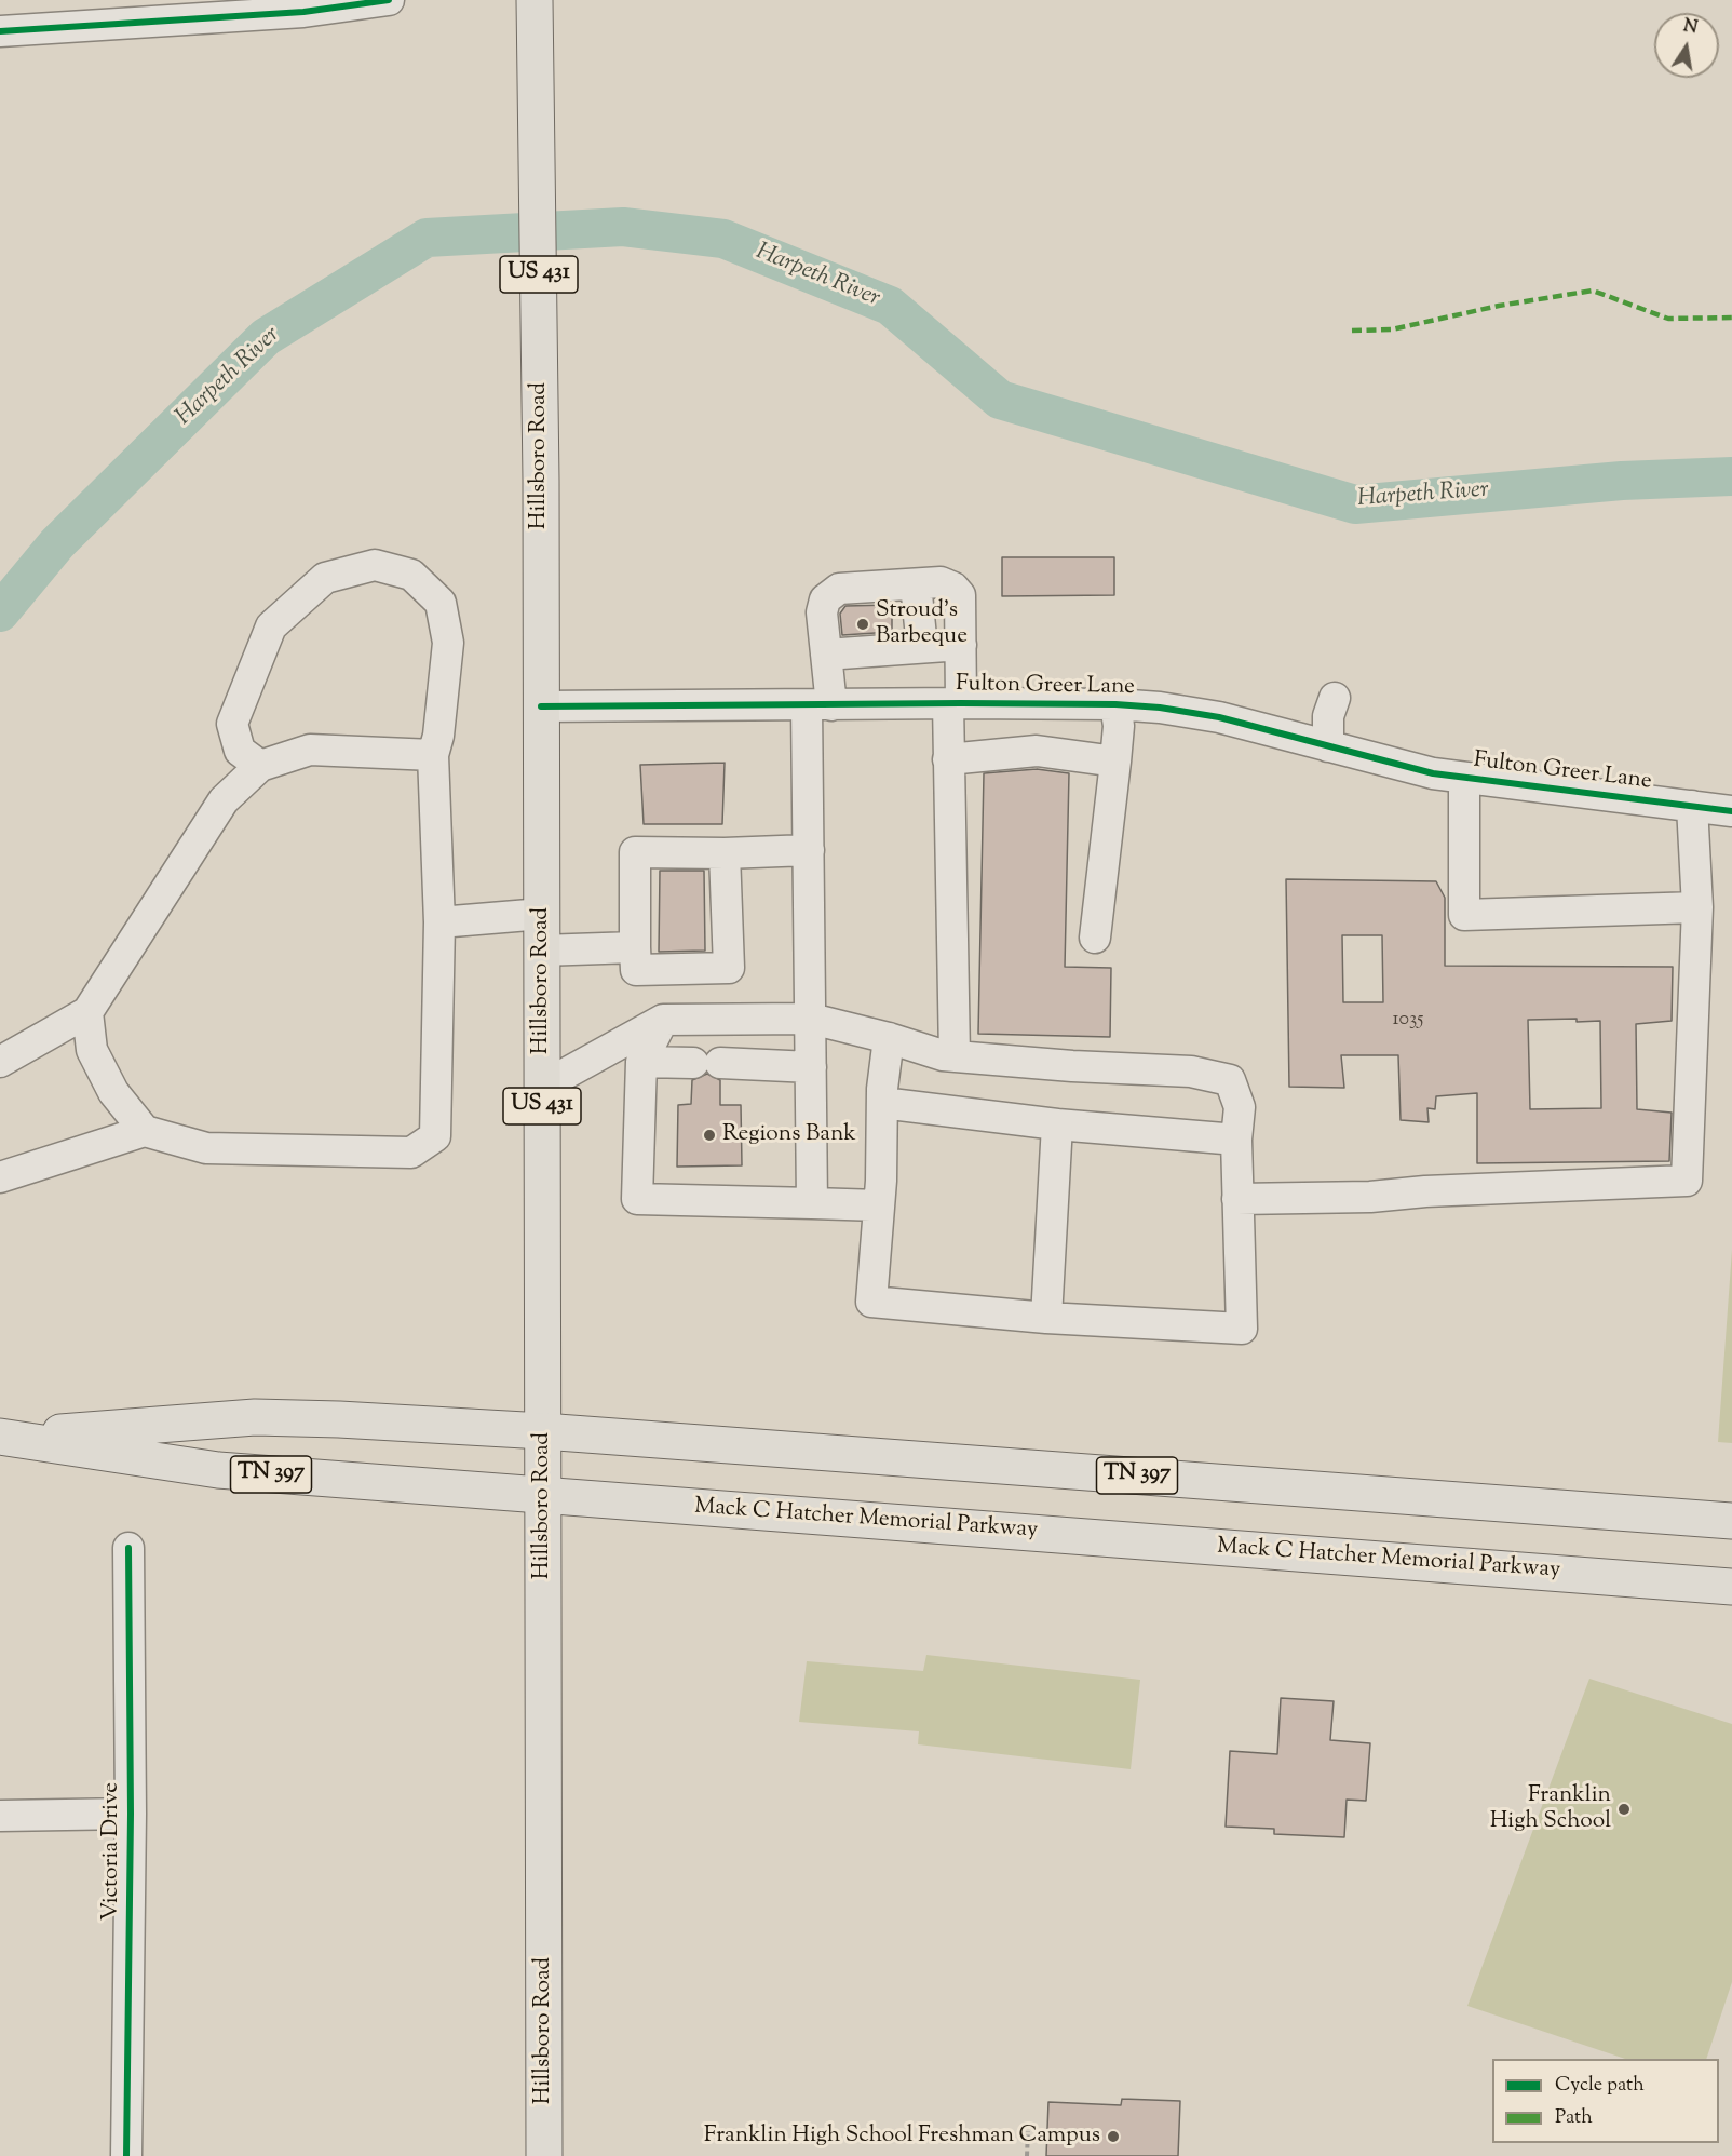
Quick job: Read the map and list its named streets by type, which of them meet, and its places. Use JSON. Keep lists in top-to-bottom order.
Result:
{
  "streets": {
    "main road": [
      "US 431",
      "Hillsboro Road",
      "TN 397",
      "Mack C Hatcher Memorial Parkway"
    ],
    "street": ["Fulton Greer Lane", "Victoria Drive"]
  },
  "crossings": [
    ["Hillsboro Road", "Fulton Greer Lane"],
    ["Hillsboro Road", "Mack C Hatcher Memorial Parkway"]
  ],
  "water": ["Harpeth River"],
  "places": [
    "Stroud's Barbeque",
    "Regions Bank",
    "Franklin High School",
    "Franklin High School Freshman Campus"
  ],
  "house_numbers": ["1035"],
  "legend": ["Cycle path", "Path"],
  "north": "top"
}
